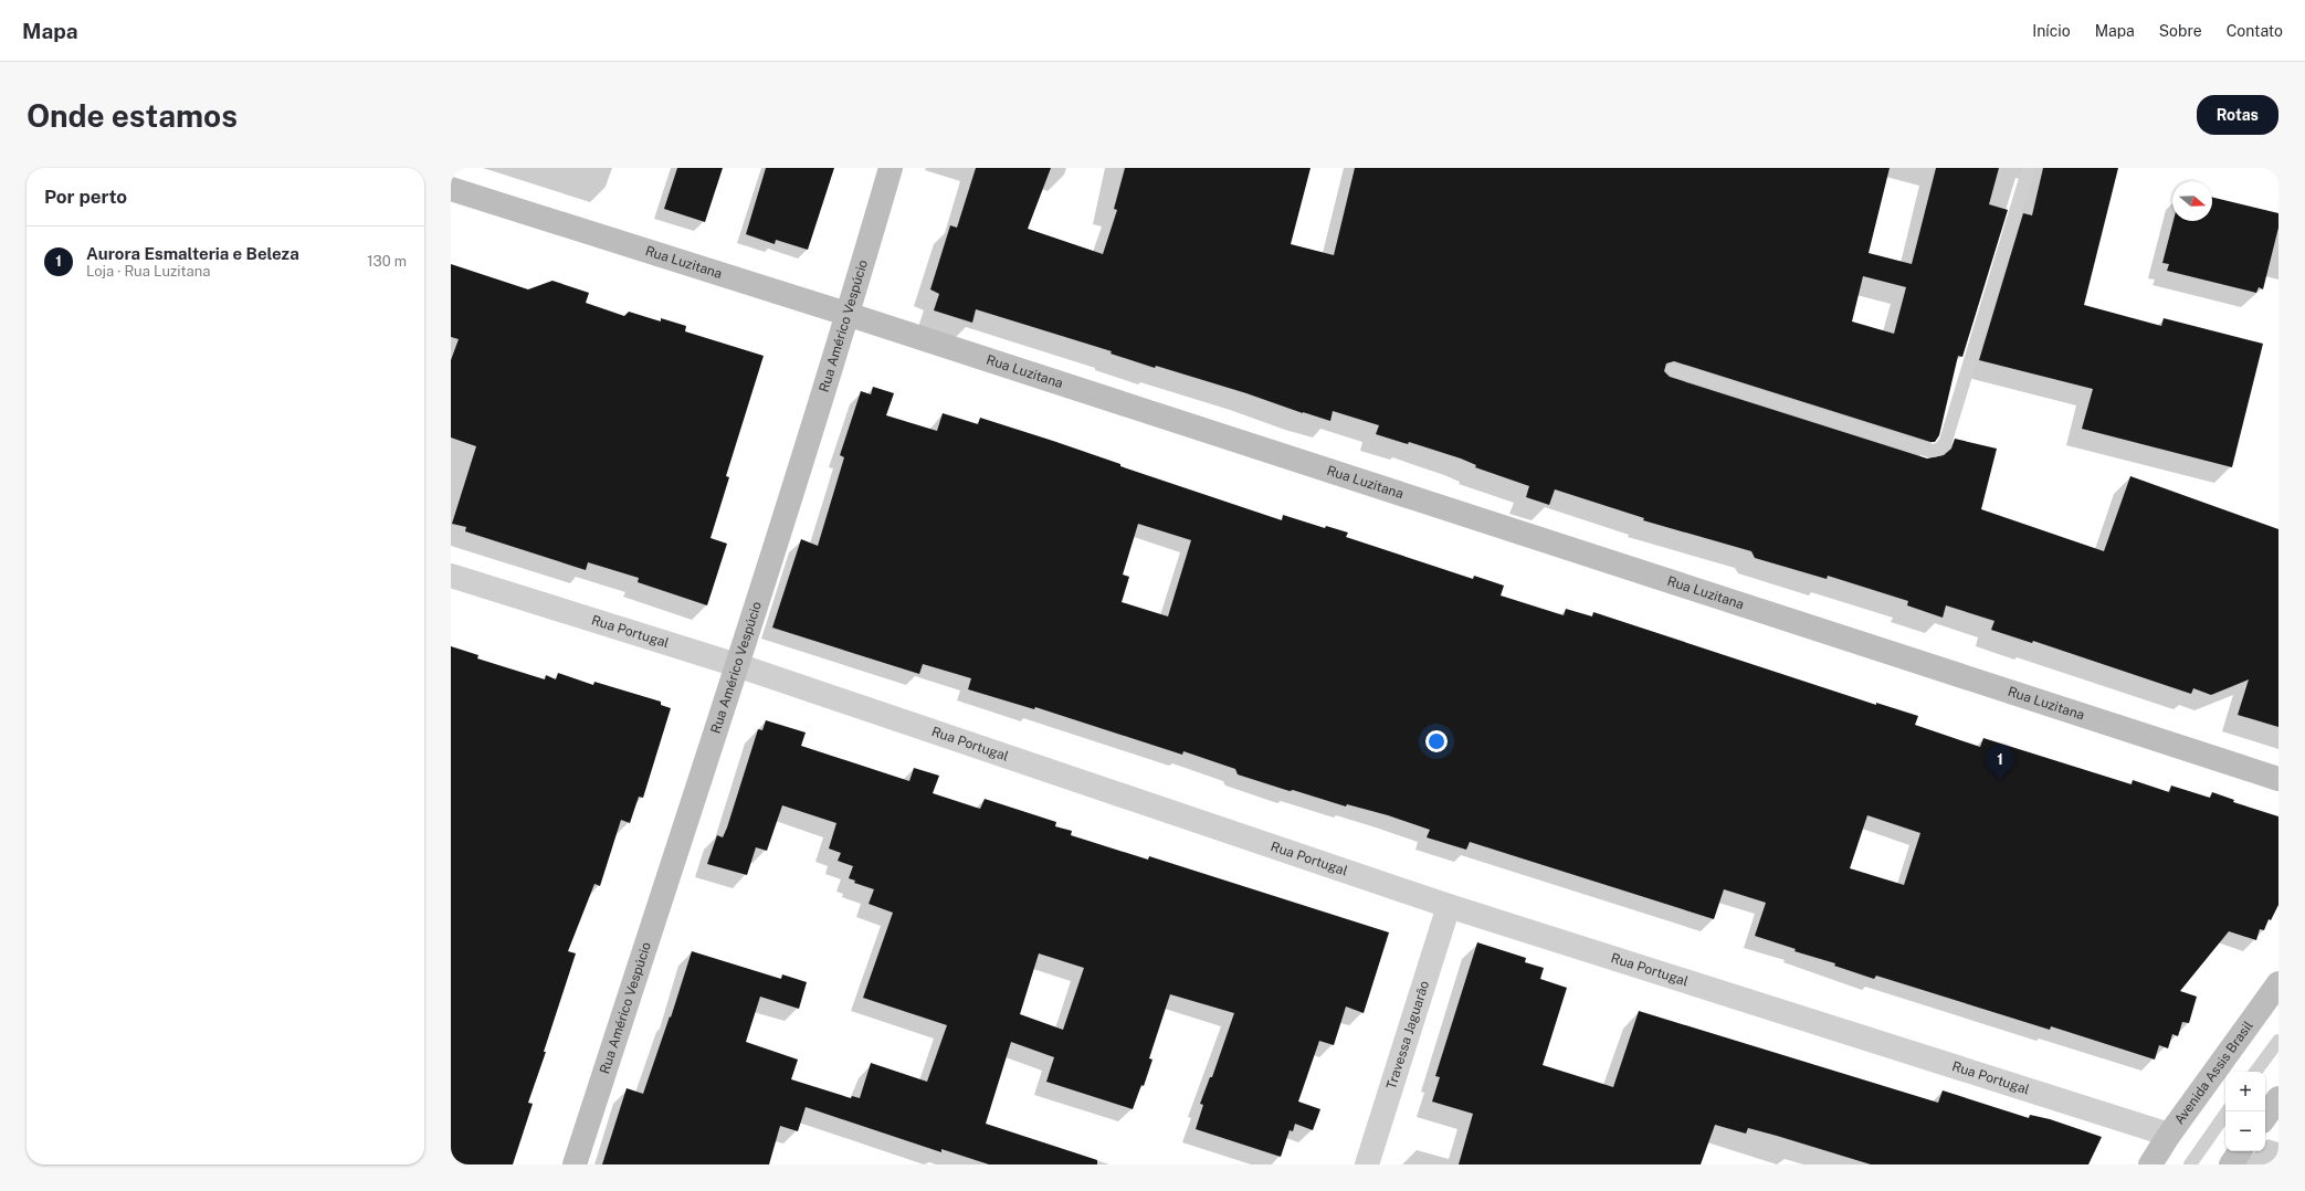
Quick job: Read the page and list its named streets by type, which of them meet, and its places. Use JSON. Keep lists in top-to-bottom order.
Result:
{
  "streets": {
    "street": [
      "Rua Luzitana",
      "Rua Américo Vespúcio",
      "Rua Portugal",
      "Travessa Jaguarão",
      "Avenida Assis Brasil"
    ]
  },
  "crossings": [
    ["Rua Luzitana", "Rua Américo Vespúcio"],
    ["Rua Américo Vespúcio", "Rua Portugal"],
    ["Rua Portugal", "Travessa Jaguarão"],
    ["Rua Portugal", "Avenida Assis Brasil"]
  ],
  "north": "right",
  "page": {
    "header": "Mapa",
    "nav": [
      "Início",
      "Mapa",
      "Sobre",
      "Contato"
    ],
    "buttons": "Rotas",
    "title": "Onde estamos",
    "heading": "Por perto",
    "list": [
      {
        "mark": "1",
        "name": "Aurora Esmalteria e Beleza",
        "note": "Loja · Rua Luzitana",
        "value": "130 m"
      }
    ],
    "pins": "1",
    "map_buttons": ["+", "−"]
  }
}
